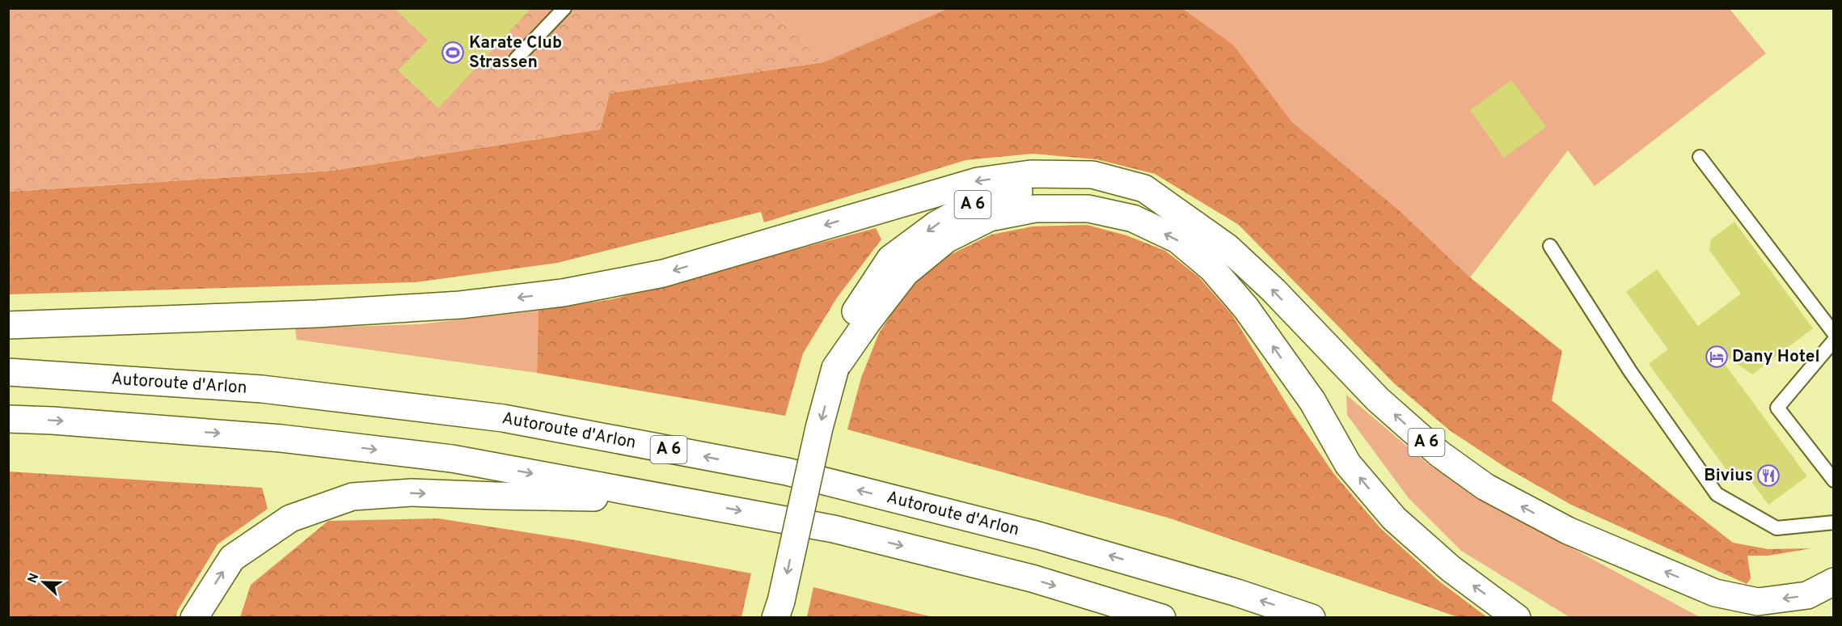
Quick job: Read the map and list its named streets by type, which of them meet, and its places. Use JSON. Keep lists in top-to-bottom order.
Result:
{
  "streets": {
    "highway": ["A 6", "Autoroute d'Arlon"]
  },
  "places": {
    "sports": ["Karate Club Strassen"],
    "hotel": ["Dany Hotel"],
    "restaurant": ["Bivius"]
  },
  "north": "left"
}
